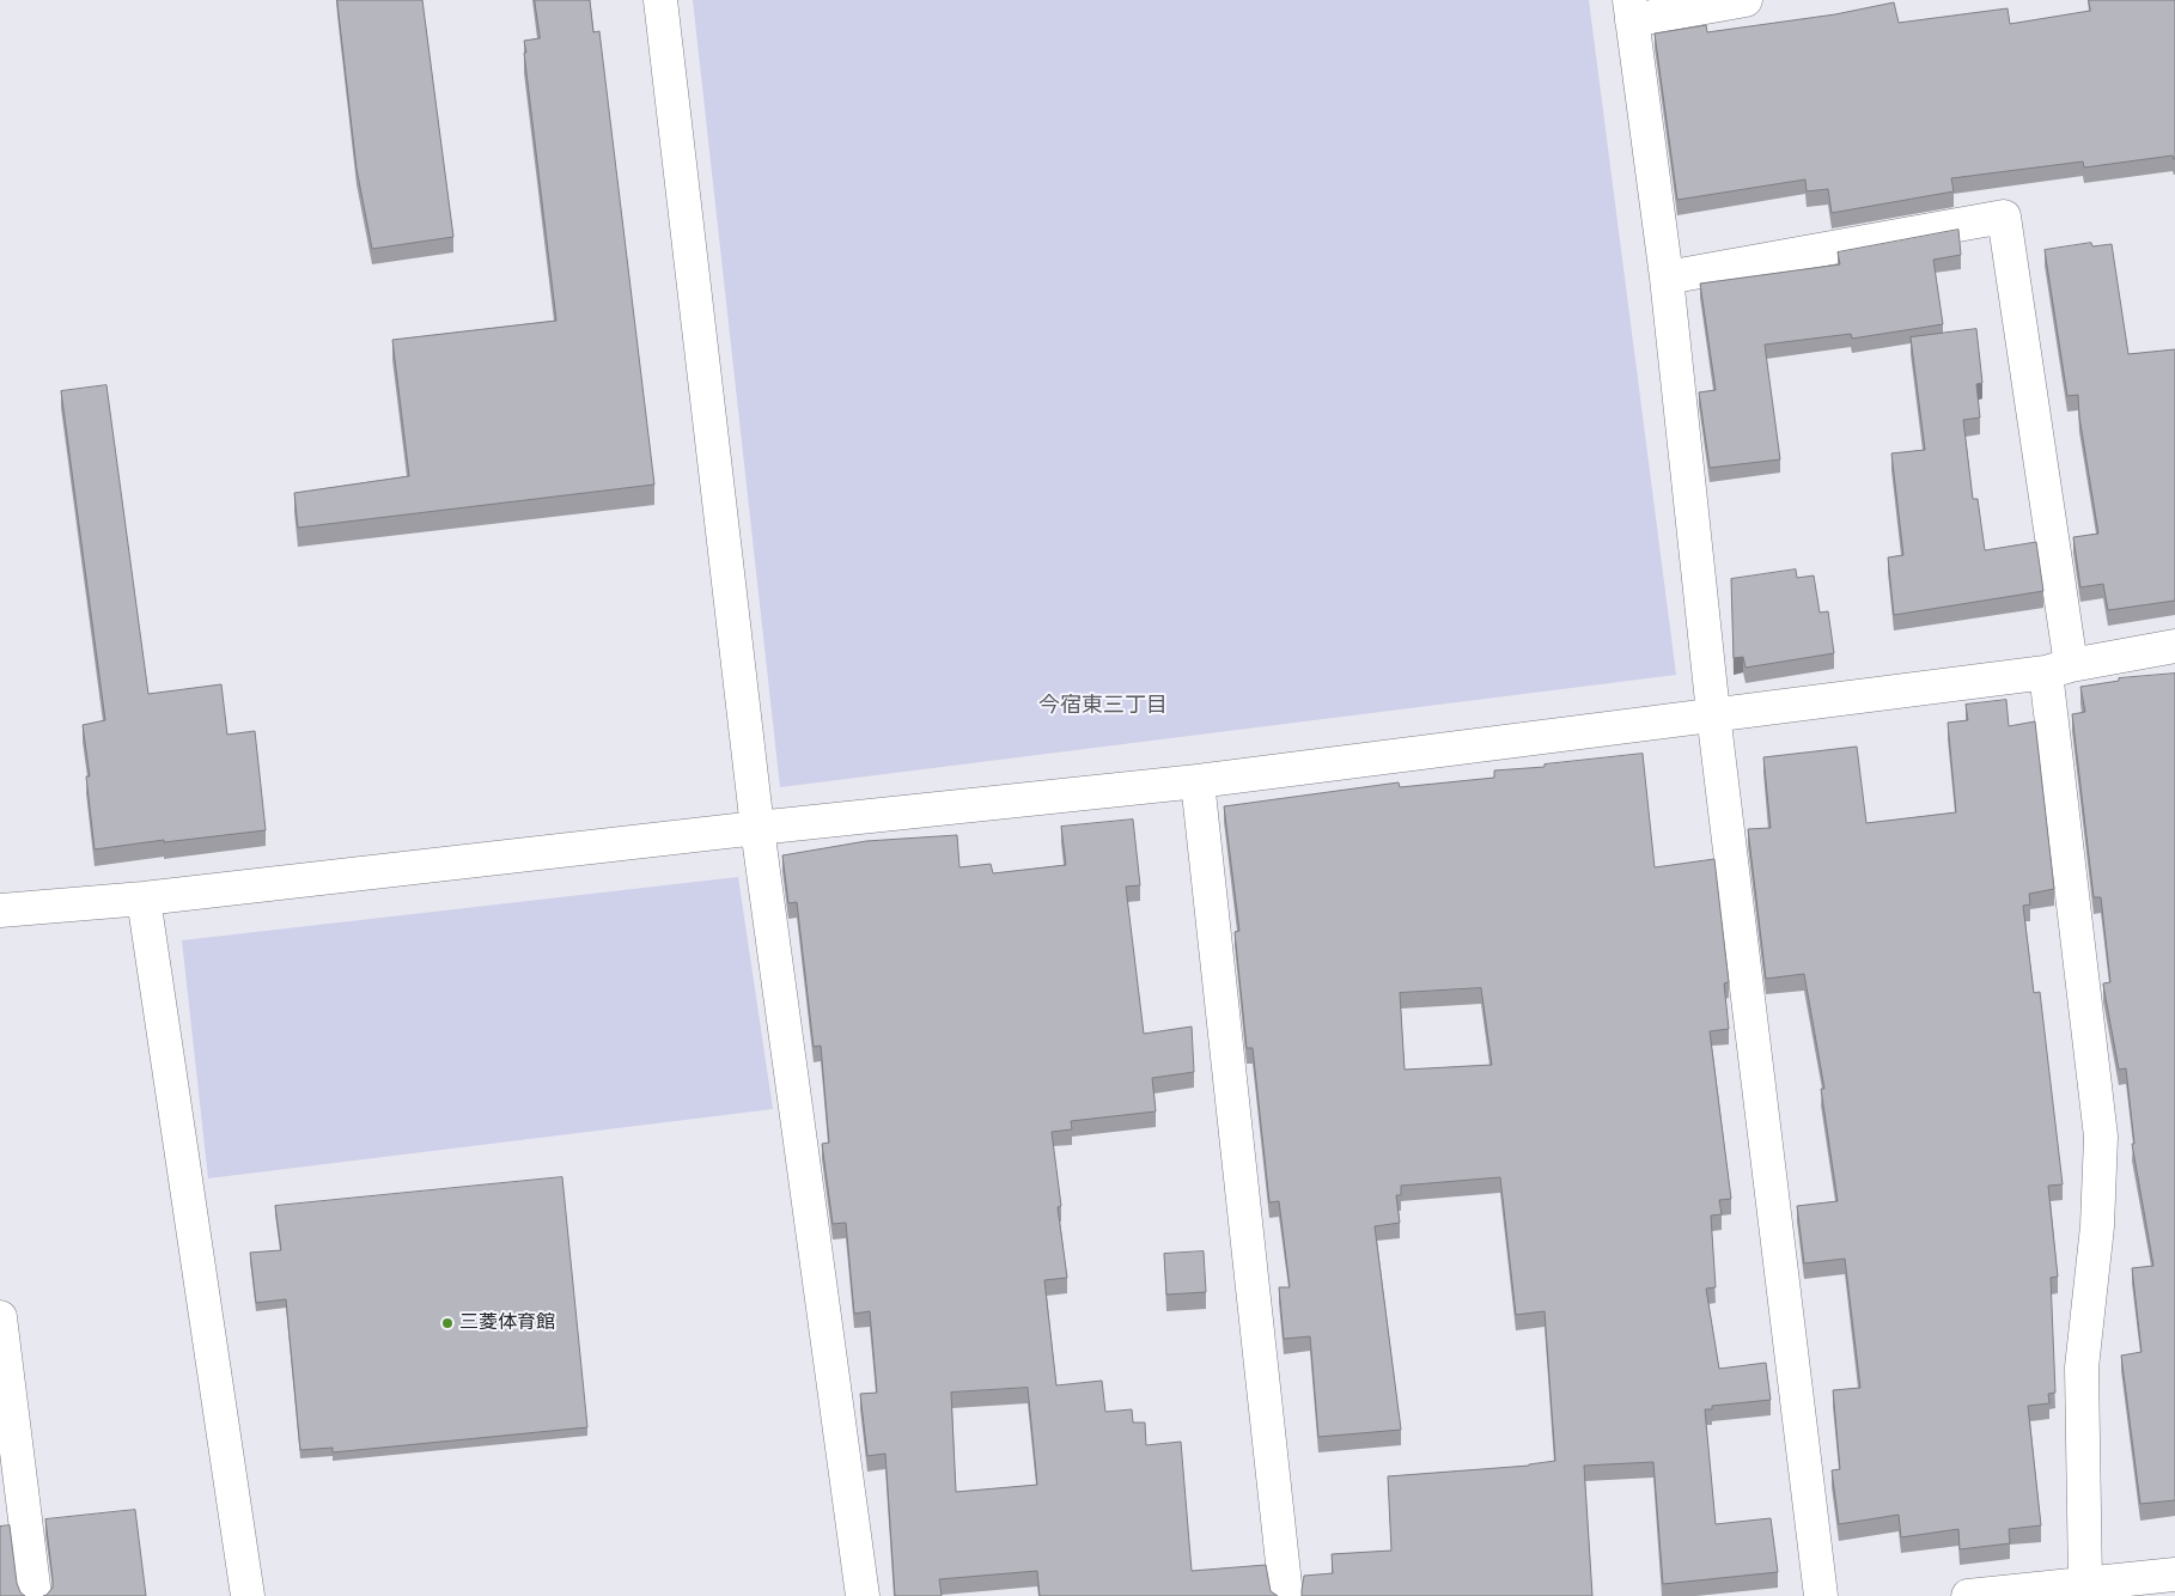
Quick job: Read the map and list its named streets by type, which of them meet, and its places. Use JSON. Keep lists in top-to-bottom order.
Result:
{
  "districts": ["今宿東三丁目"],
  "places": ["三菱体育館"]
}
